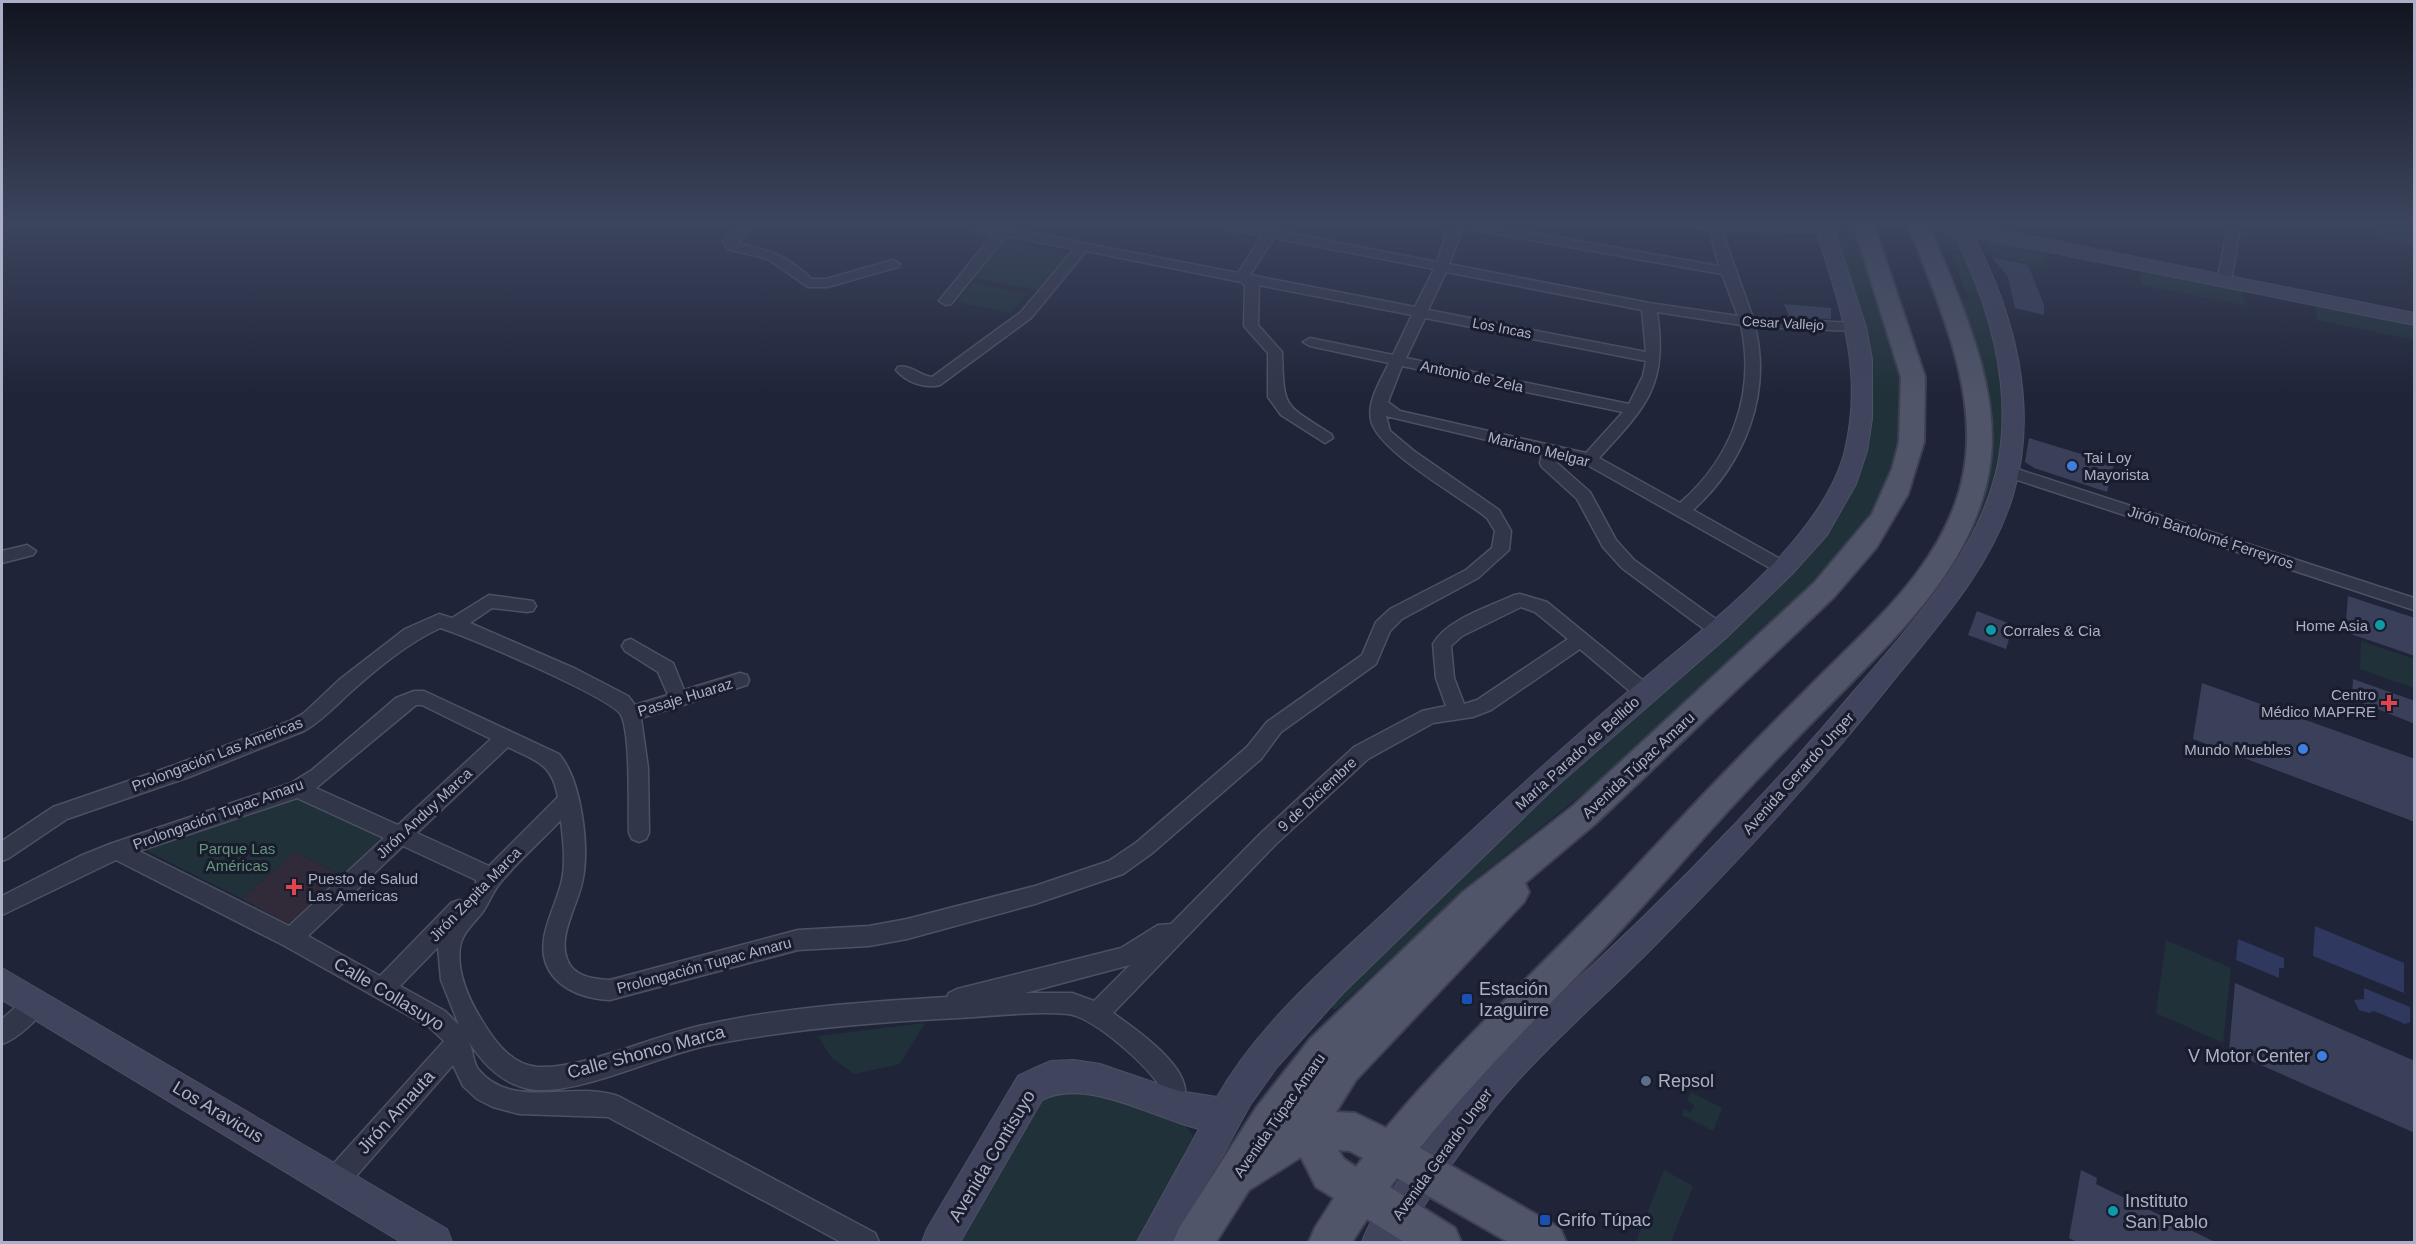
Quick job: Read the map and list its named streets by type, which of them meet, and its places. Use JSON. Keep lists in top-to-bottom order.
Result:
{
  "streets": {
    "main road": ["Avenida Túpac Amaru"],
    "street": [
      "Cesar Vallejo",
      "Los Incas",
      "Antonio de Zela",
      "Mariano Melgar",
      "Jirón Bartolomé Ferreyros",
      "Pasaje Huaraz",
      "María Parado de Bellido",
      "Prolongación Las Americas",
      "Avenida Gerardo Unger",
      "9 de Diciembre",
      "Jirón Anduy Marca",
      "Prolongación Tupac Amaru",
      "Jirón Zepita Marca",
      "Calle Collasuyo",
      "Calle Shonco Marca",
      "Los Aravicus",
      "Jirón Amauta",
      "Avenida Contisuyo"
    ]
  },
  "crossings": [
    ["Cesar Vallejo", "María Parado de Bellido"],
    ["Mariano Melgar", "María Parado de Bellido"],
    ["Mariano Melgar", "Prolongación Tupac Amaru"],
    ["Jirón Bartolomé Ferreyros", "Avenida Gerardo Unger"],
    ["Pasaje Huaraz", "Prolongación Las Americas"],
    ["María Parado de Bellido", "Avenida Contisuyo"],
    ["9 de Diciembre", "Calle Shonco Marca"],
    ["Jirón Anduy Marca", "Prolongación Tupac Amaru"],
    ["Jirón Anduy Marca", "Calle Collasuyo"],
    ["Prolongación Tupac Amaru", "Jirón Zepita Marca"],
    ["Prolongación Tupac Amaru", "Calle Collasuyo"],
    ["Jirón Zepita Marca", "Calle Collasuyo"],
    ["Jirón Zepita Marca", "Calle Shonco Marca"],
    ["Calle Collasuyo", "Jirón Amauta"],
    ["Calle Shonco Marca", "Avenida Contisuyo"],
    ["Los Aravicus", "Jirón Amauta"]
  ],
  "parks": ["Parque Las Américas"],
  "places": {
    "other": [
      "Tai Loy Mayorista",
      "Home Asia",
      "Corrales & Cia",
      "Mundo Muebles",
      "V Motor Center",
      "Repsol",
      "Instituto San Pablo"
    ],
    "health": ["Centro Médico MAPFRE", "Puesto de Salud Las Americas"],
    "transit": ["Estación Izaguirre", "Grifo Túpac"]
  }
}
